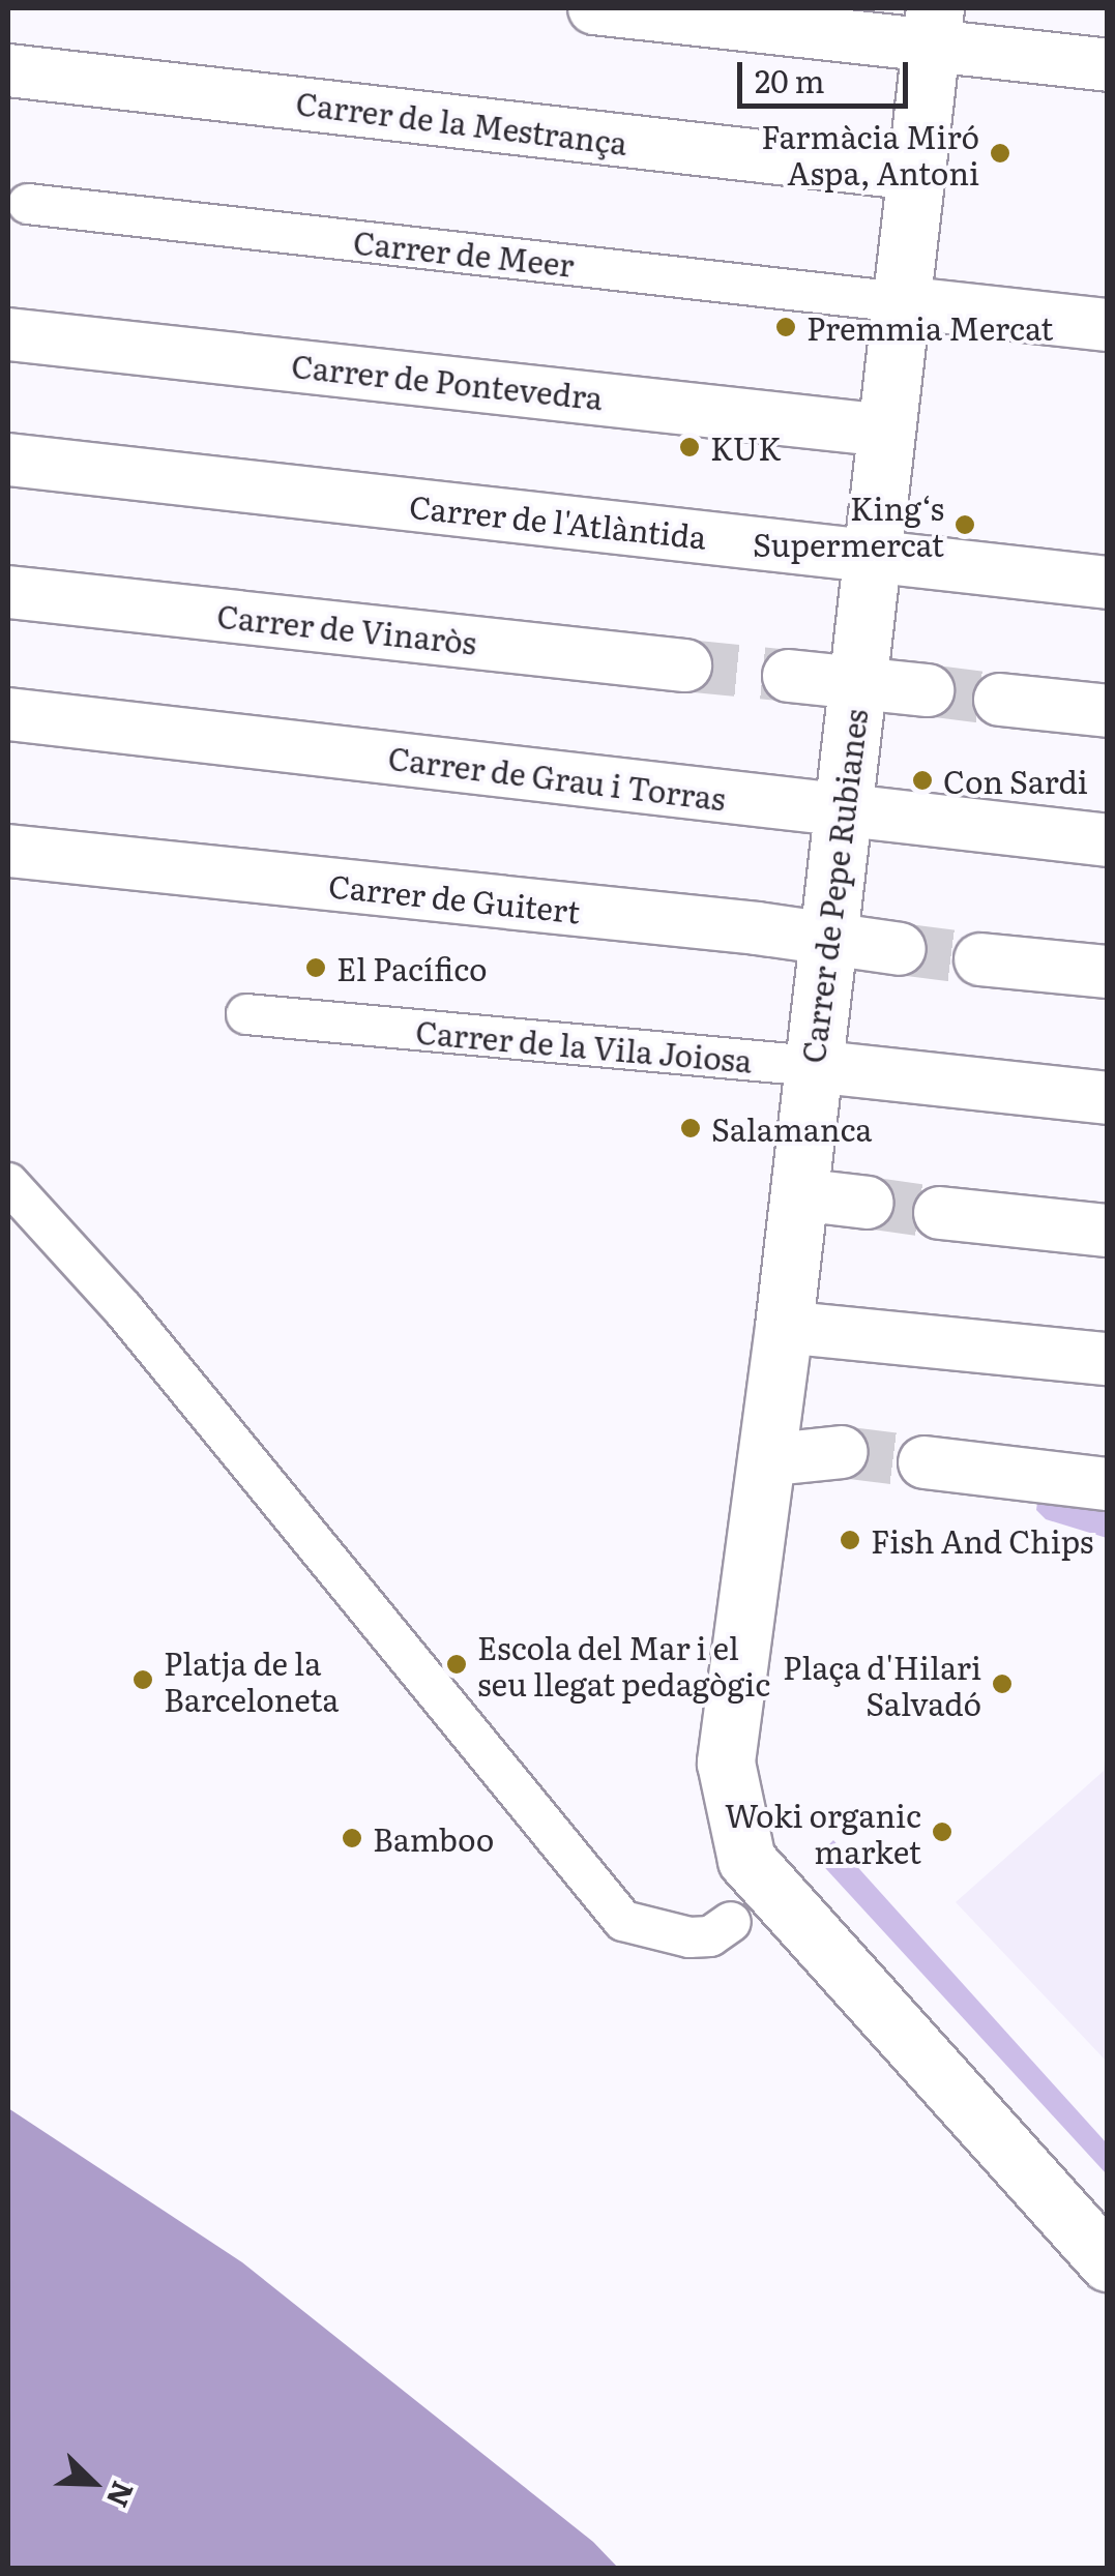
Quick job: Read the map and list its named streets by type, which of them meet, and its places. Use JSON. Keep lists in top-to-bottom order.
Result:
{
  "streets": {
    "street": [
      "Carrer de la Mestrança",
      "Carrer de Meer",
      "Carrer de Pontevedra",
      "Carrer de l'Atlàntida",
      "Carrer de Vinaròs",
      "Carrer de Grau i Torras",
      "Carrer de Pepe Rubianes",
      "Carrer de Guitert",
      "Carrer de la Vila Joiosa"
    ]
  },
  "crossings": [
    ["Carrer de la Mestrança", "Carrer de Pepe Rubianes"],
    ["Carrer de Meer", "Carrer de Pepe Rubianes"],
    ["Carrer de Pontevedra", "Carrer de Pepe Rubianes"],
    ["Carrer de l'Atlàntida", "Carrer de Pepe Rubianes"],
    ["Carrer de Grau i Torras", "Carrer de Pepe Rubianes"],
    ["Carrer de Pepe Rubianes", "Carrer de Guitert"],
    ["Carrer de Pepe Rubianes", "Carrer de la Vila Joiosa"]
  ],
  "places": [
    "Farmàcia Miró Aspa, Antoni",
    "Premmia Mercat",
    "KUK",
    "King‘s Supermercat",
    "Con Sardi",
    "El Pacífico",
    "Salamanca",
    "Fish And Chips",
    "Escola del Mar i el seu llegat pedagògic",
    "Platja de la Barceloneta",
    "Plaça d'Hilari Salvadó",
    "Woki organic market",
    "Bamboo"
  ],
  "scale_bar": "20 m",
  "north": "bottom right"
}
